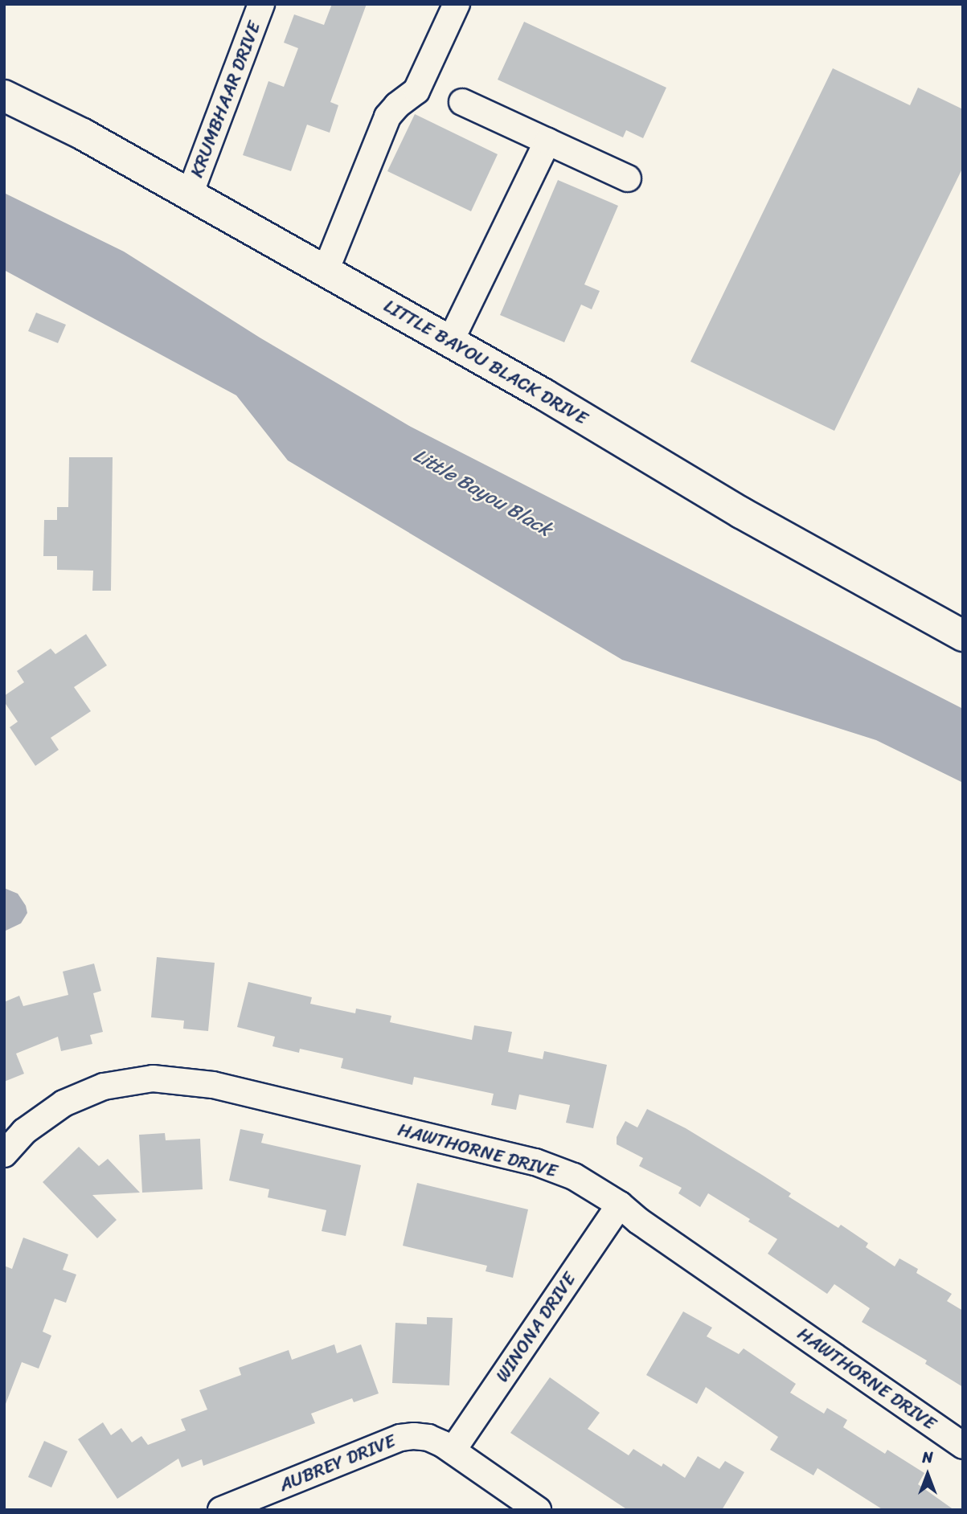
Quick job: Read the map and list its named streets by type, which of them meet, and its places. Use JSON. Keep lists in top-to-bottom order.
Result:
{
  "streets": {
    "main road": ["LITTLE BAYOU BLACK DRIVE"],
    "street": [
      "KRUMBHAAR DRIVE",
      "HAWTHORNE DRIVE",
      "WINONA DRIVE",
      "AUBREY DRIVE"
    ]
  },
  "crossings": [
    ["KRUMBHAAR DRIVE", "LITTLE BAYOU BLACK DRIVE"],
    ["HAWTHORNE DRIVE", "WINONA DRIVE"],
    ["WINONA DRIVE", "AUBREY DRIVE"]
  ],
  "water": ["Little Bayou Black"],
  "north": "top"
}
